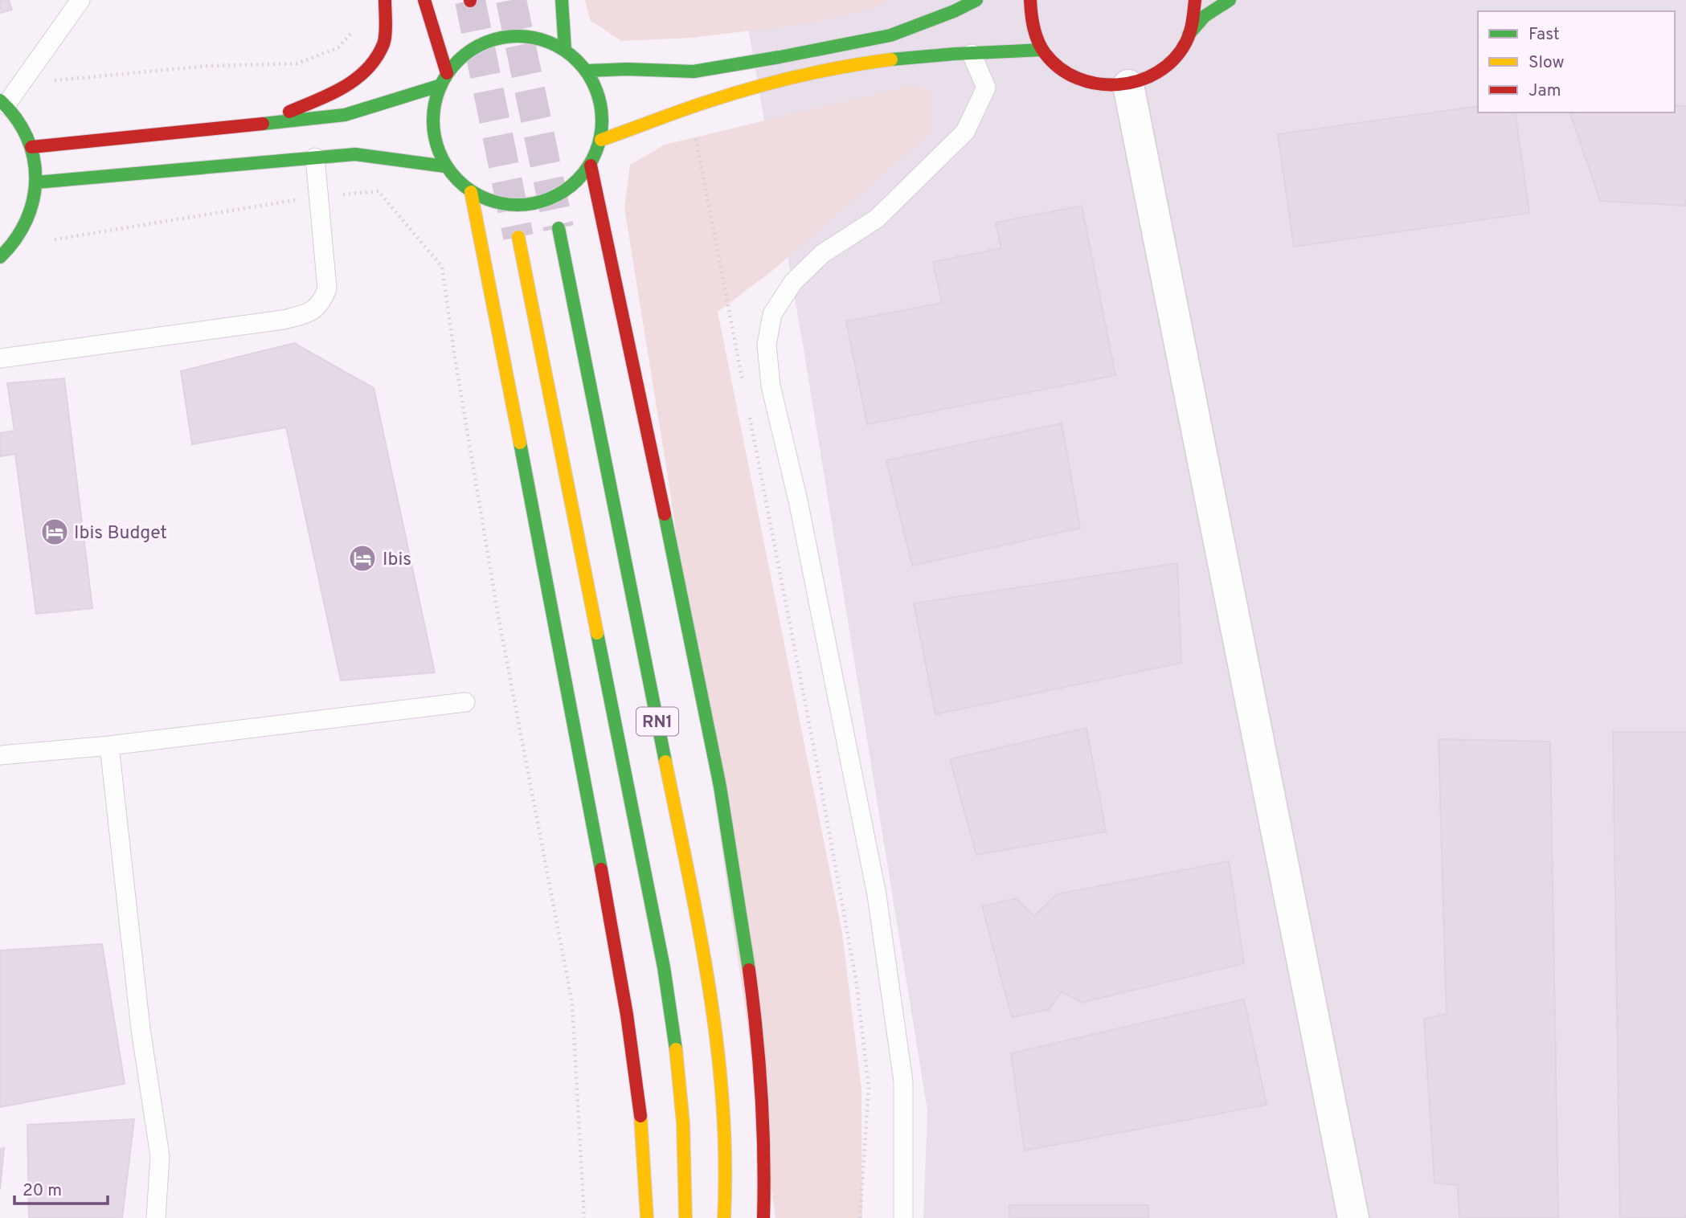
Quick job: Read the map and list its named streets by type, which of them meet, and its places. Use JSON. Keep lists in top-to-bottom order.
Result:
{
  "streets": {
    "main road": ["RN1"]
  },
  "places": {
    "hotel": ["Ibis Budget", "Ibis"]
  },
  "legend": ["Fast", "Slow", "Jam"],
  "scale_bar": "20 m"
}
